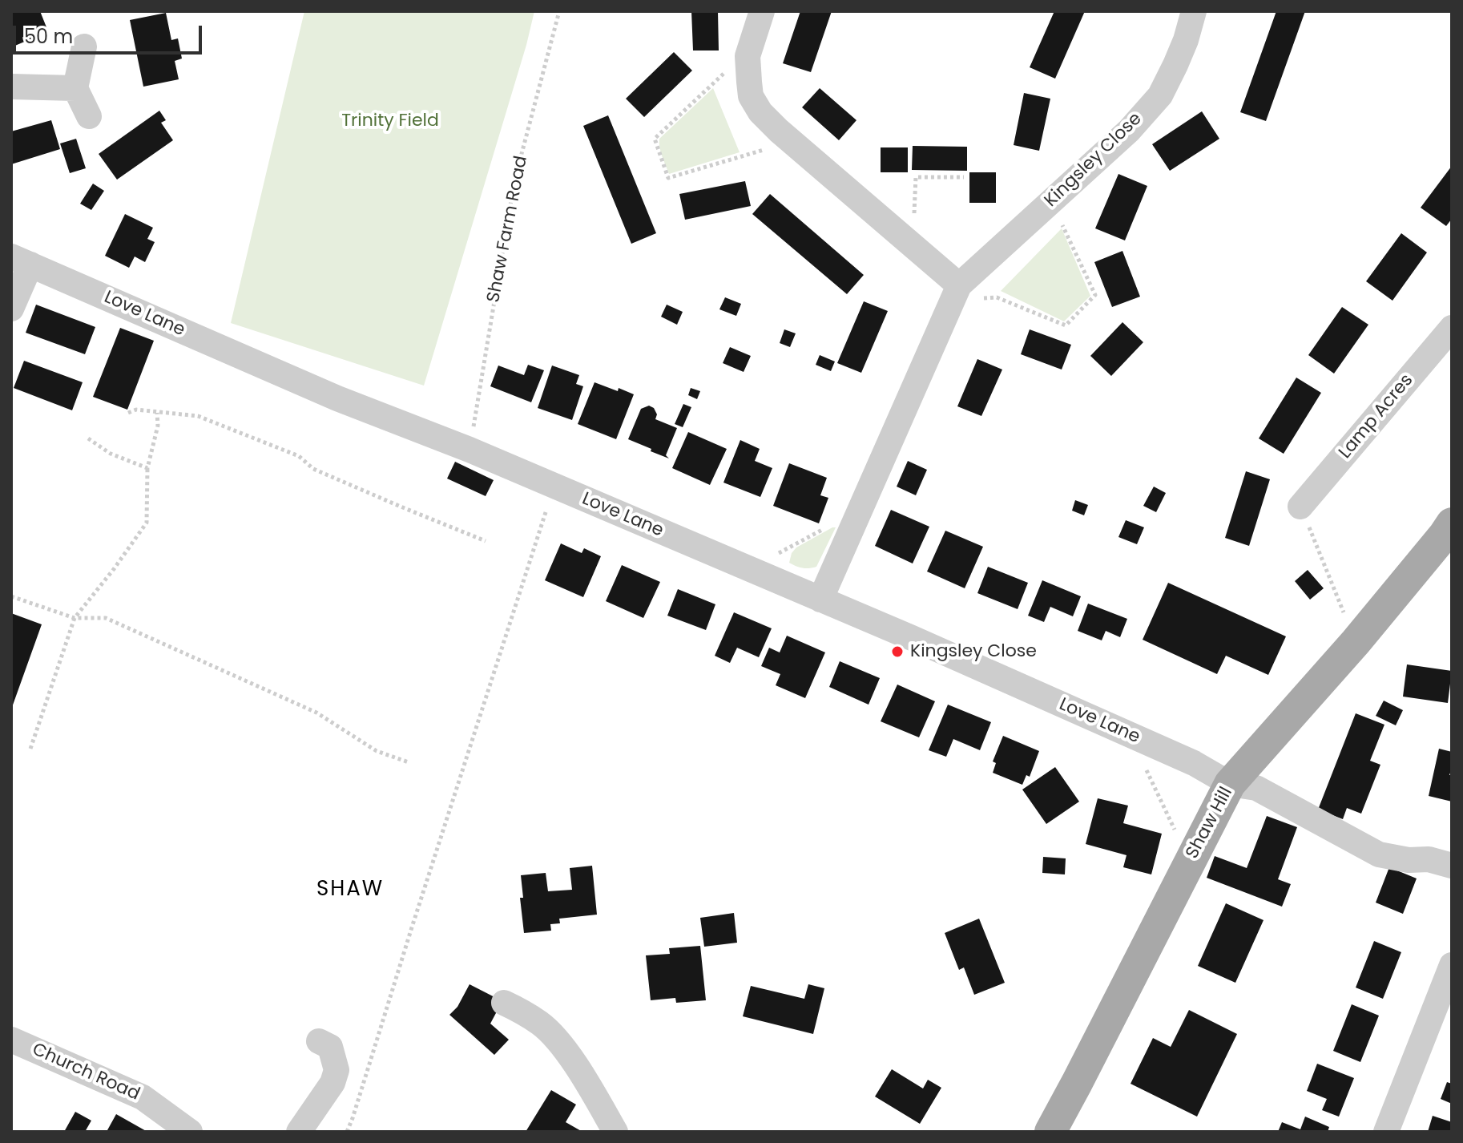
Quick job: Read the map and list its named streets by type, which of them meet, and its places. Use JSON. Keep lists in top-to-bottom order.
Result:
{
  "streets": {
    "main road": ["Shaw Hill"],
    "street": [
      "Kingsley Close",
      "Love Lane",
      "Lamp Acres",
      "Church Road"
    ],
    "path": ["Shaw Farm Road"]
  },
  "crossings": [
    ["Kingsley Close", "Love Lane"],
    ["Shaw Farm Road", "Love Lane"],
    ["Love Lane", "Shaw Hill"]
  ],
  "districts": ["SHAW"],
  "parks": ["Trinity Field"],
  "places": ["Kingsley Close"],
  "scale_bar": "50 m"
}
